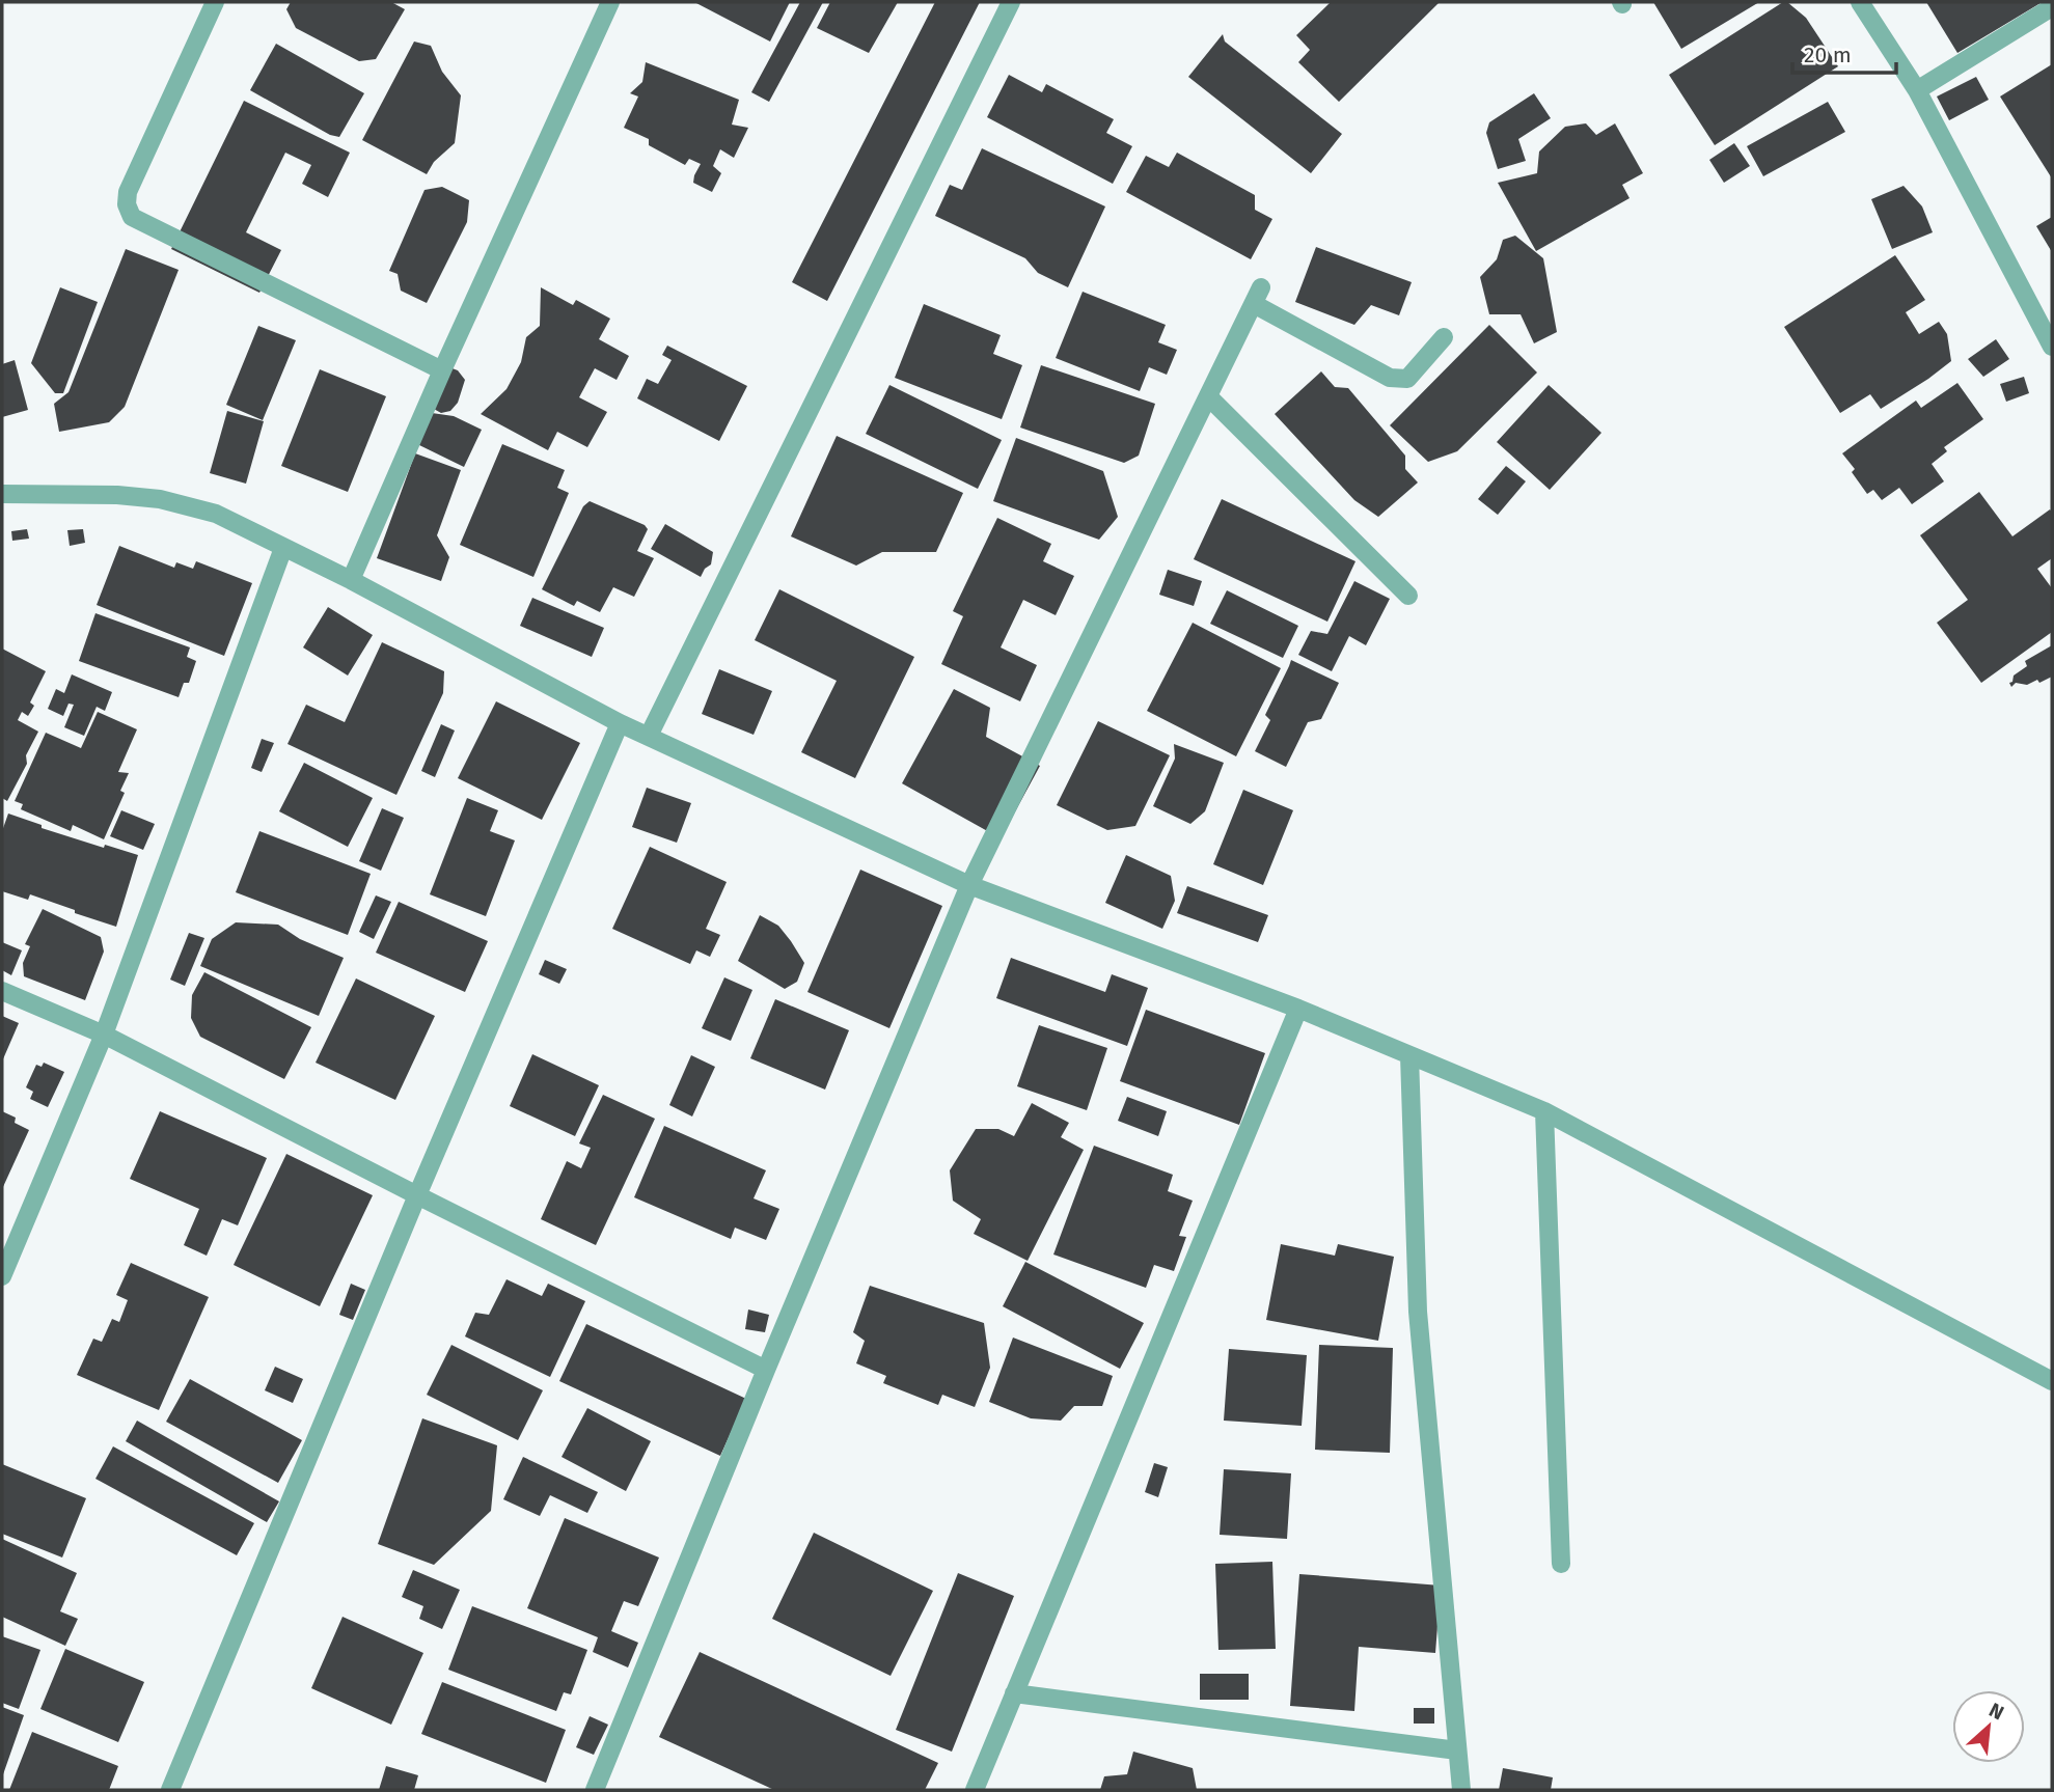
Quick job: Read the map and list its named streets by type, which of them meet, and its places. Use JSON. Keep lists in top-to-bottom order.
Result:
{
  "scale_bar": "20 m",
  "north": "top right"
}
